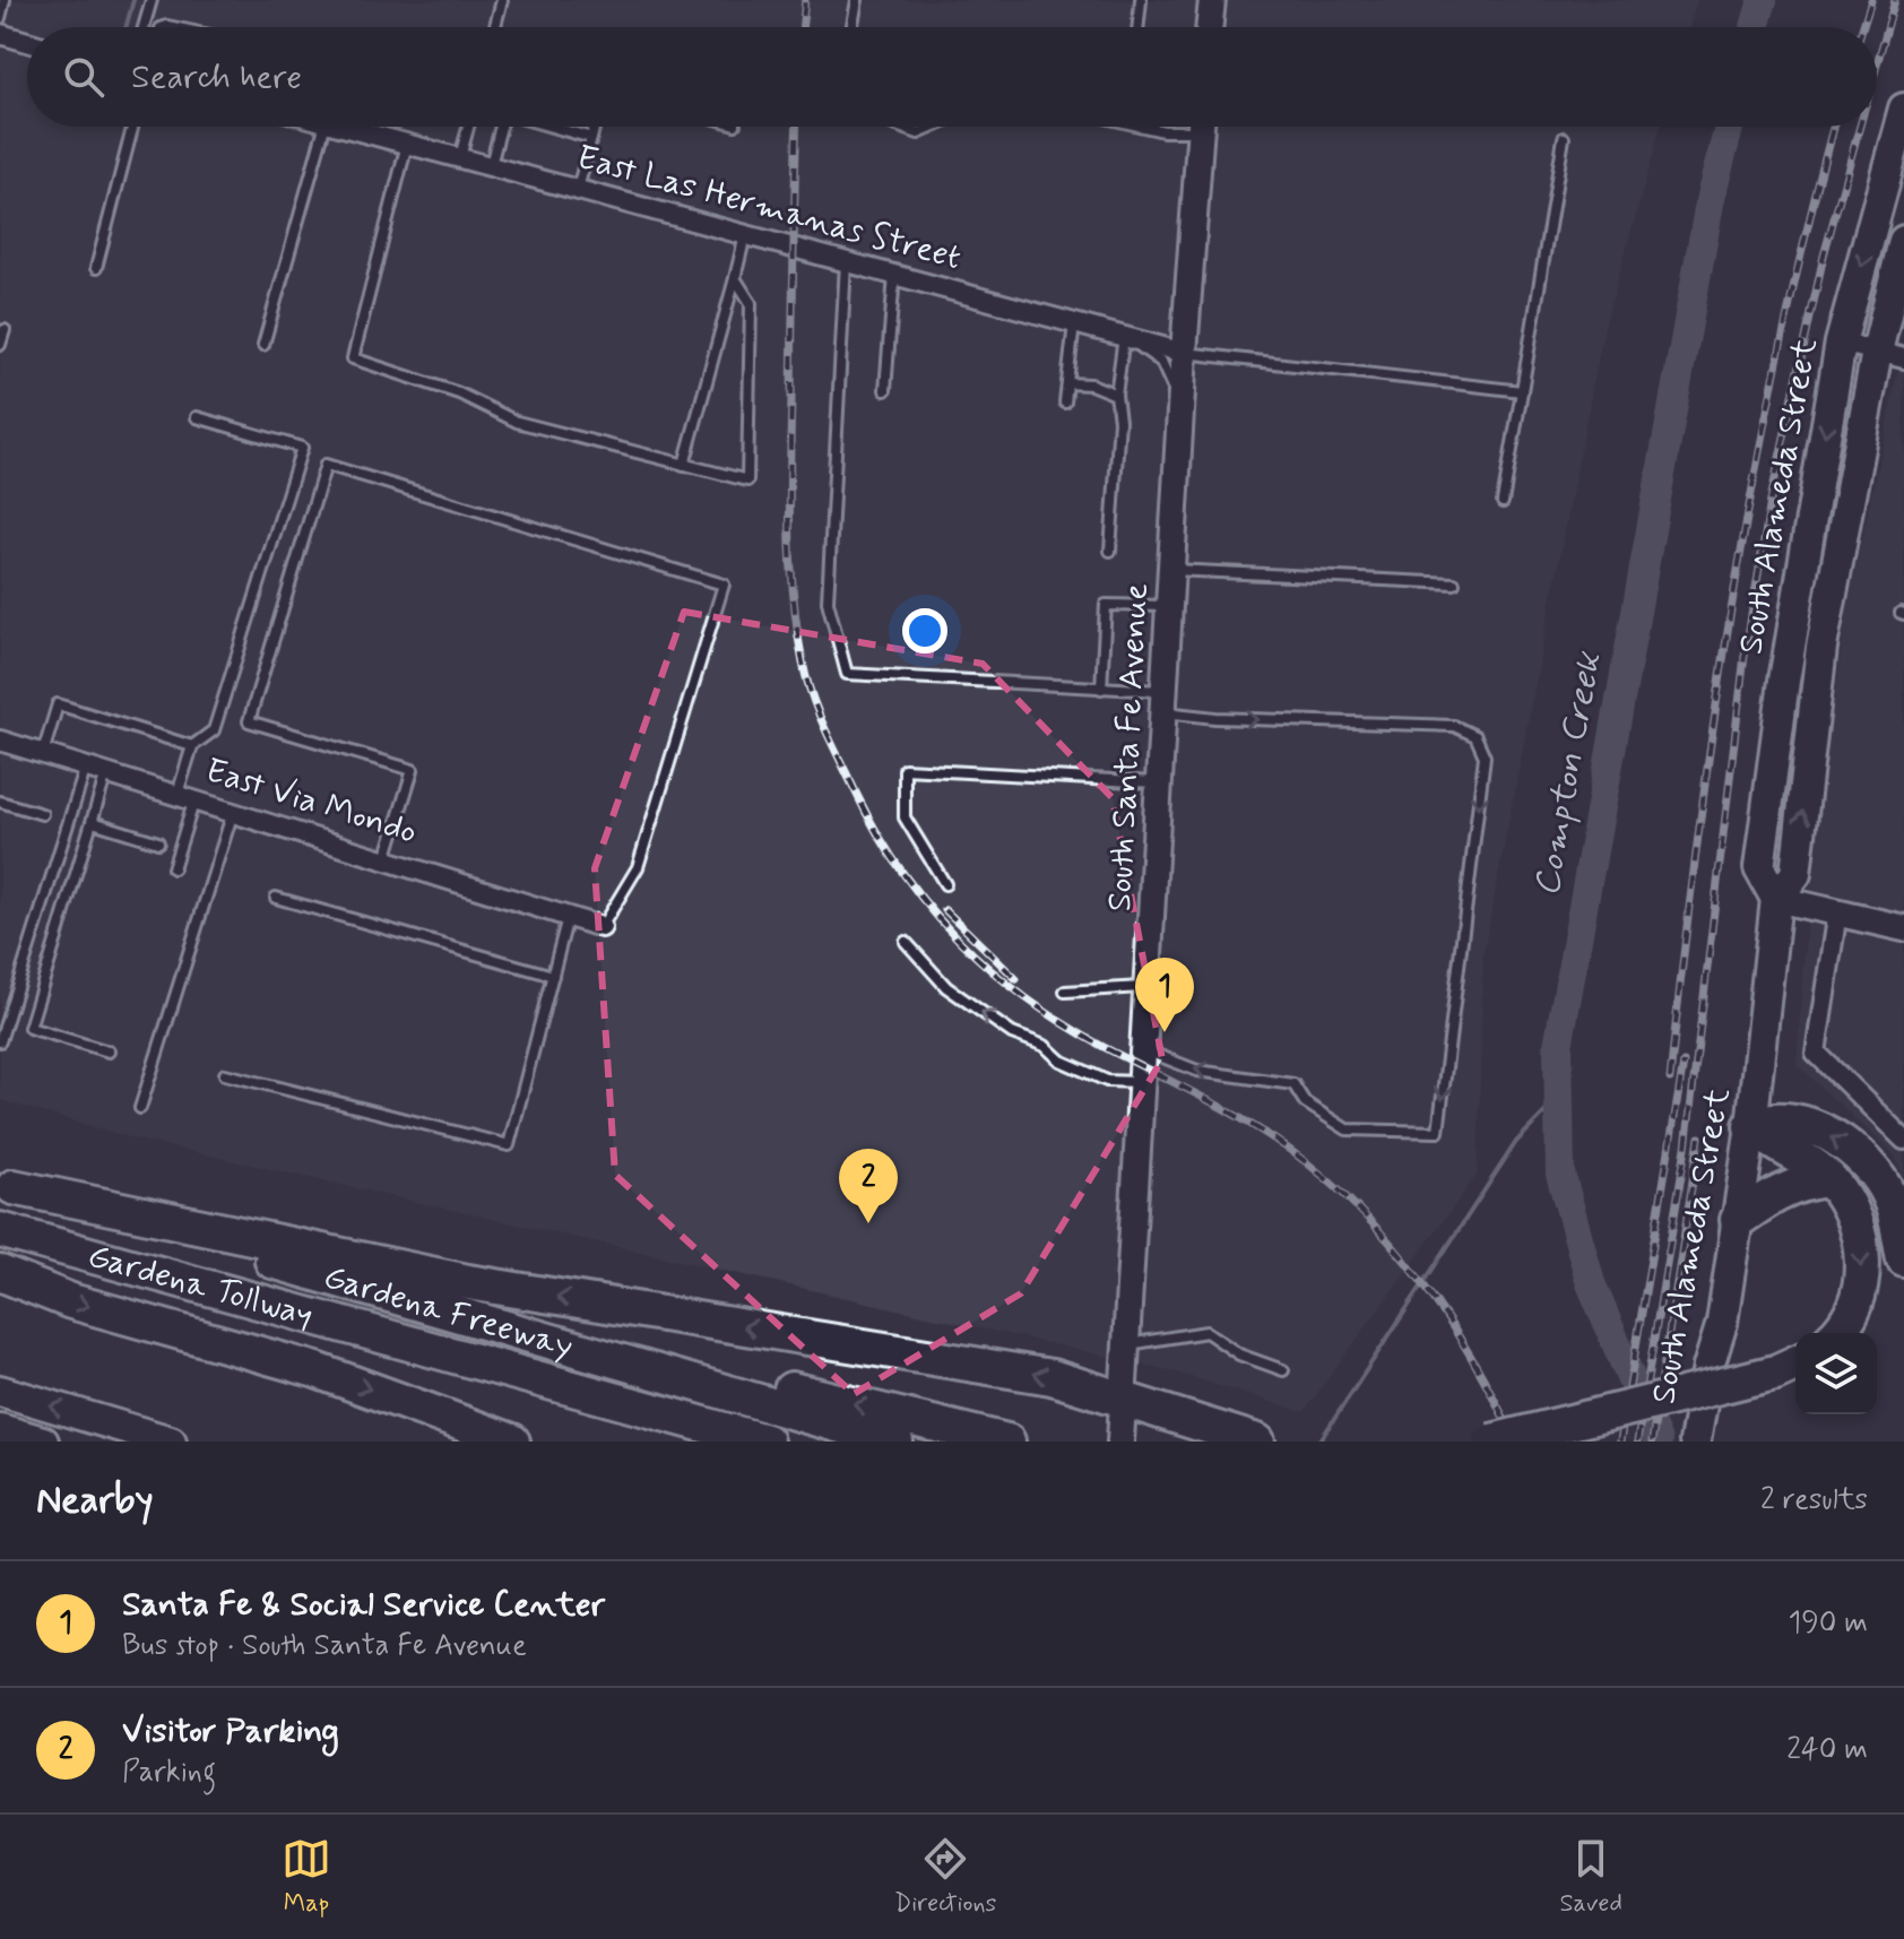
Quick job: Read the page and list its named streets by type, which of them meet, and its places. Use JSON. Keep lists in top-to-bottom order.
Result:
{
  "streets": {
    "highway": ["Gardena Tollway", "Gardena Freeway"],
    "main road": ["South Alameda Street", "South Santa Fe Avenue"],
    "street": ["East Las Hermanas Street", "East Via Mondo"]
  },
  "crossings": [
    ["East Las Hermanas Street", "South Santa Fe Avenue"]
  ],
  "water": ["Compton Creek"],
  "page": {
    "search": "Search here",
    "pins": ["1", "2"],
    "heading": ["Nearby", "2 results"],
    "list": [
      {
        "mark": "1",
        "name": "Santa Fe & Social Service Center",
        "note": "Bus stop · South Santa Fe Avenue",
        "value": "190 m"
      },
      {
        "mark": "2",
        "name": "Visitor Parking",
        "note": "Parking",
        "value": "240 m"
      }
    ],
    "nav": ["Map", "Directions", "Saved"]
  }
}
